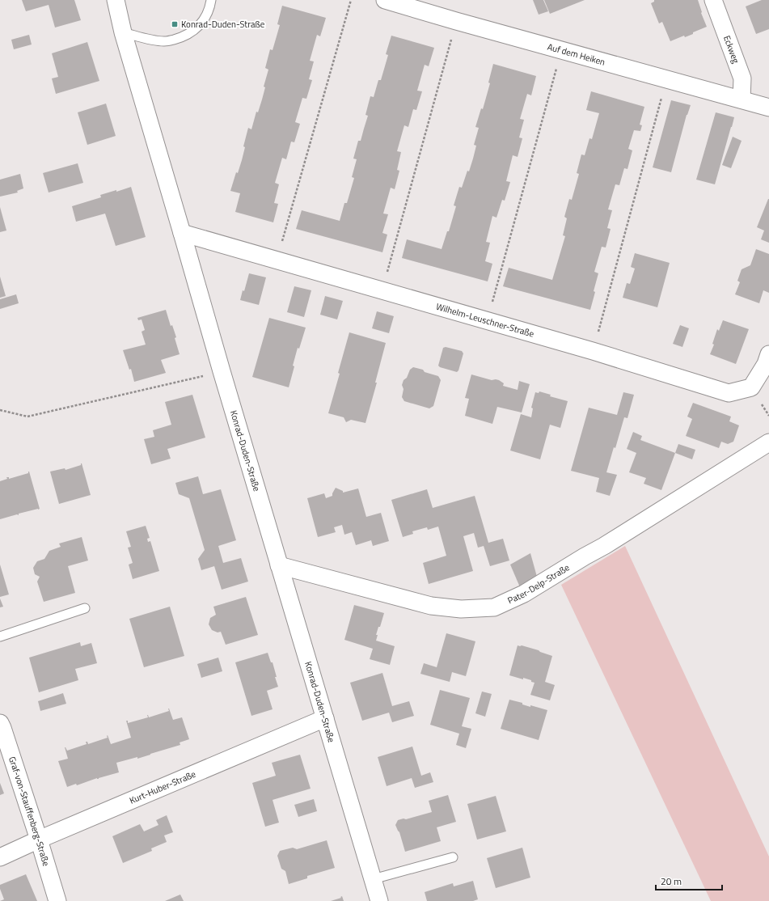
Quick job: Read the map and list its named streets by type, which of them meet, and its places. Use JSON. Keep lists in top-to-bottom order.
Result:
{
  "streets": {
    "street": [
      "Eckweg",
      "Auf dem Heiken",
      "Wilhelm-Leuschner-Straße",
      "Konrad-Duden-Straße",
      "Pater-Delp-Straße",
      "Kurt-Huber-Straße",
      "Graf-von-Stauffenberg-Straße"
    ]
  },
  "crossings": [
    ["Eckweg", "Auf dem Heiken"],
    ["Wilhelm-Leuschner-Straße", "Konrad-Duden-Straße"],
    ["Konrad-Duden-Straße", "Pater-Delp-Straße"],
    ["Konrad-Duden-Straße", "Kurt-Huber-Straße"],
    ["Kurt-Huber-Straße", "Graf-von-Stauffenberg-Straße"]
  ],
  "places": {
    "transit": ["Konrad-Duden-Straße"]
  },
  "scale_bar": "20 m"
}
